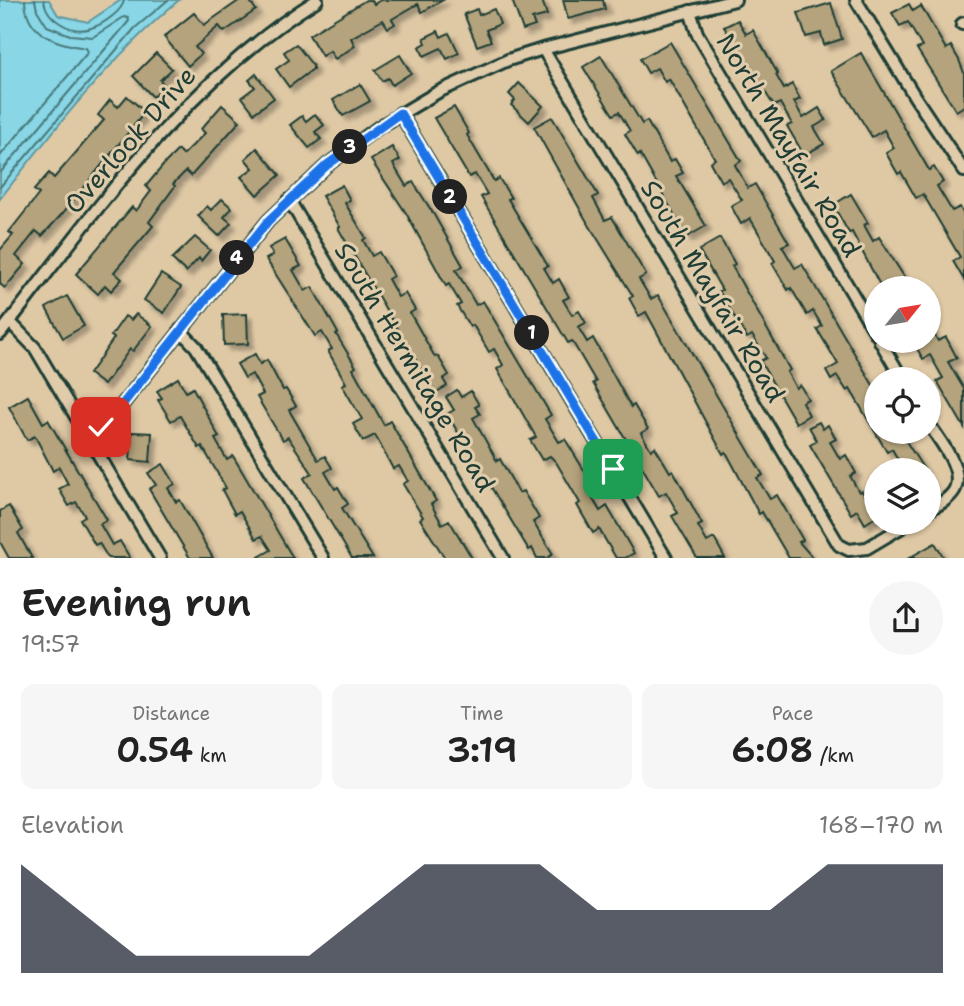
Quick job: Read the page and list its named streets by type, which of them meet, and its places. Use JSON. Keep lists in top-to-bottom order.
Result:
{
  "streets": {
    "street": [
      "Overlook Drive",
      "North Mayfair Road",
      "South Mayfair Road",
      "South Hermitage Road"
    ]
  },
  "north": "top right",
  "page": {
    "pins": [
      "3",
      "2",
      "4",
      "1"
    ],
    "heading": ["Evening run", "19:57"],
    "stats": [
      ["Distance", "0.54 km"],
      ["Time", "3:19"],
      ["Pace", "6:08 /km"]
    ],
    "chart": ["Elevation", "168–170 m"]
  }
}
